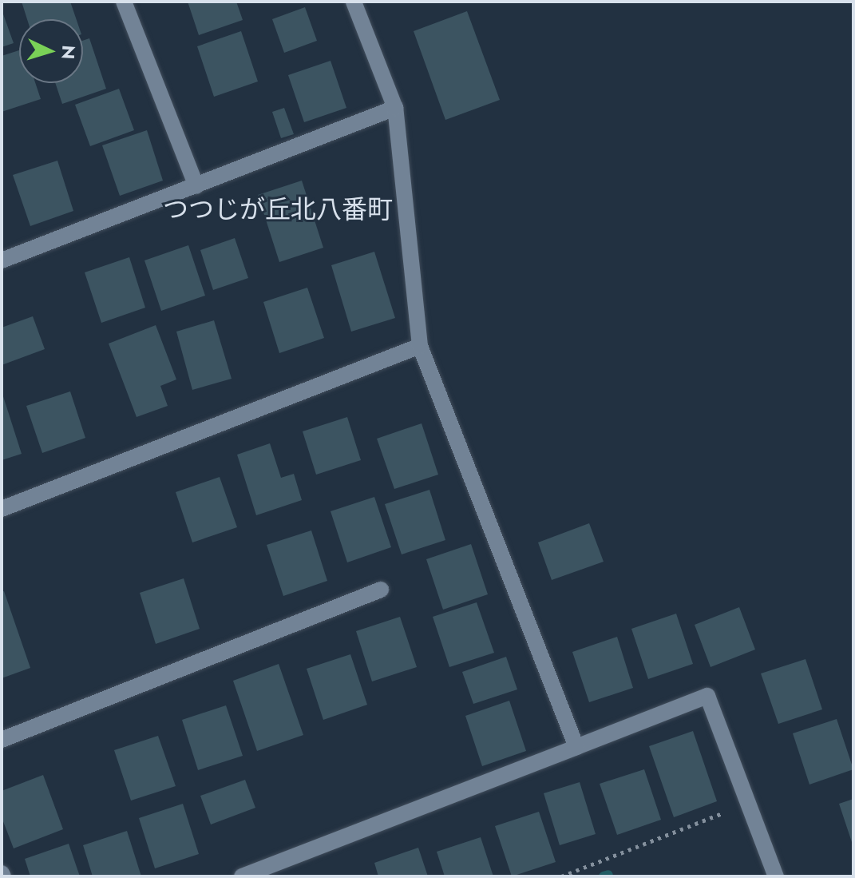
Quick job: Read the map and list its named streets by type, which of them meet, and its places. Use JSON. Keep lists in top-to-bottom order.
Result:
{
  "districts": ["つつじが丘北八番町"],
  "north": "right"
}
